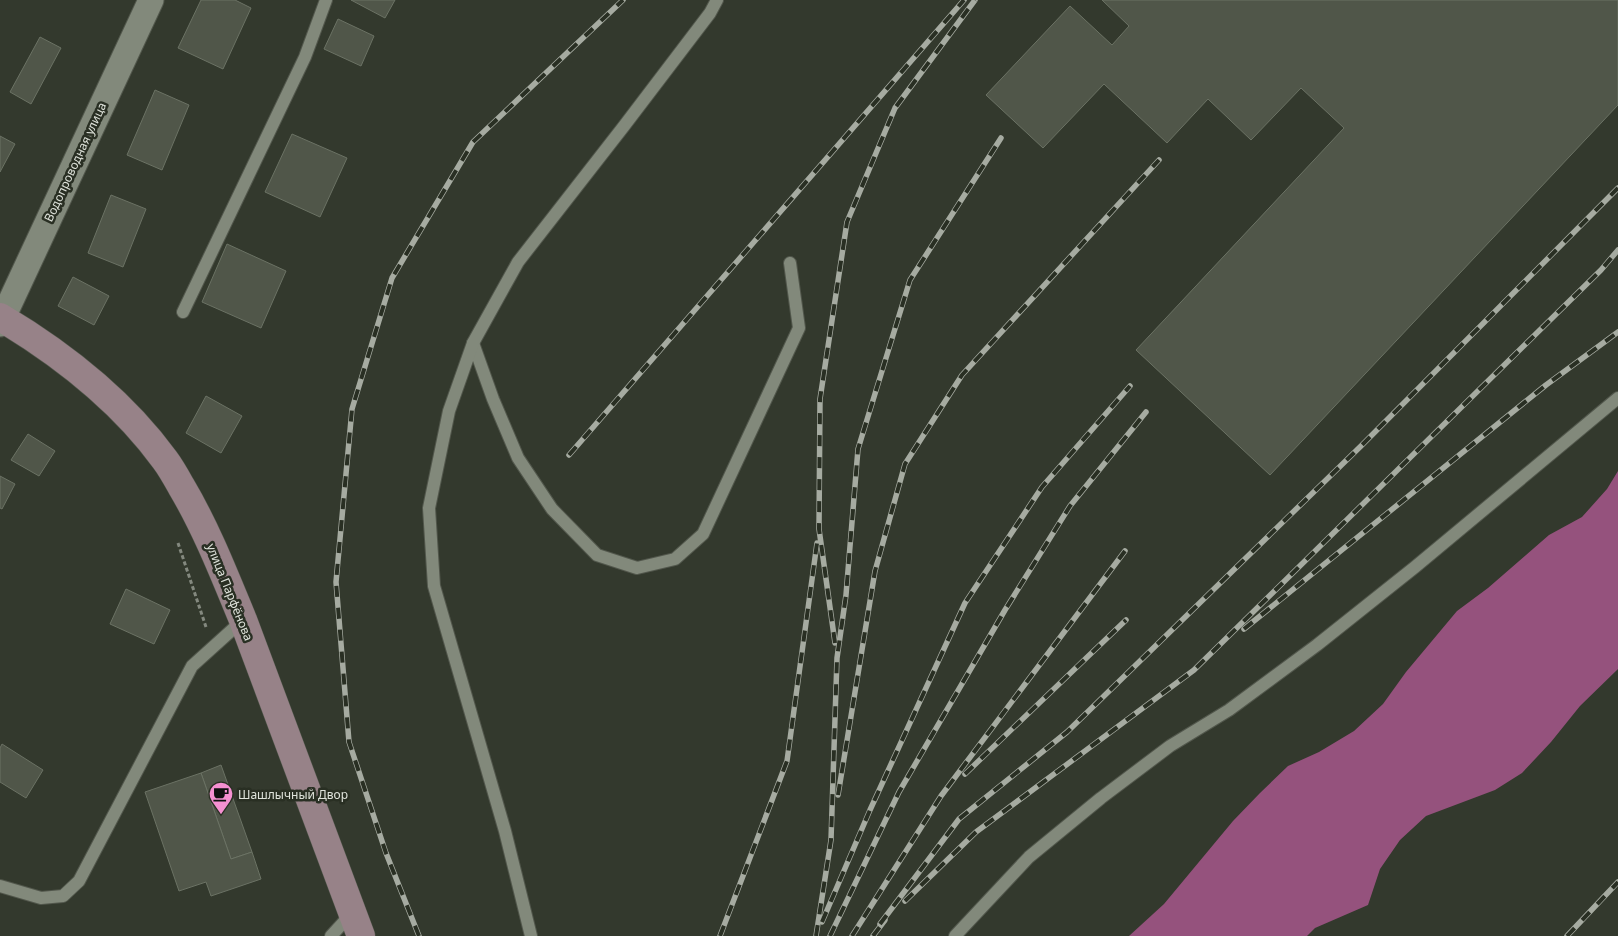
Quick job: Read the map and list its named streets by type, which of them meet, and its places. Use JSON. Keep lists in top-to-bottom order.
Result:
{
  "streets": {
    "main road": ["улица Парфёнова"],
    "street": ["Водопроводная улица"]
  },
  "crossings": [
    ["Водопроводная улица", "улица Парфёнова"]
  ],
  "places": {
    "cafe": ["Шашлычный Двор"]
  }
}
